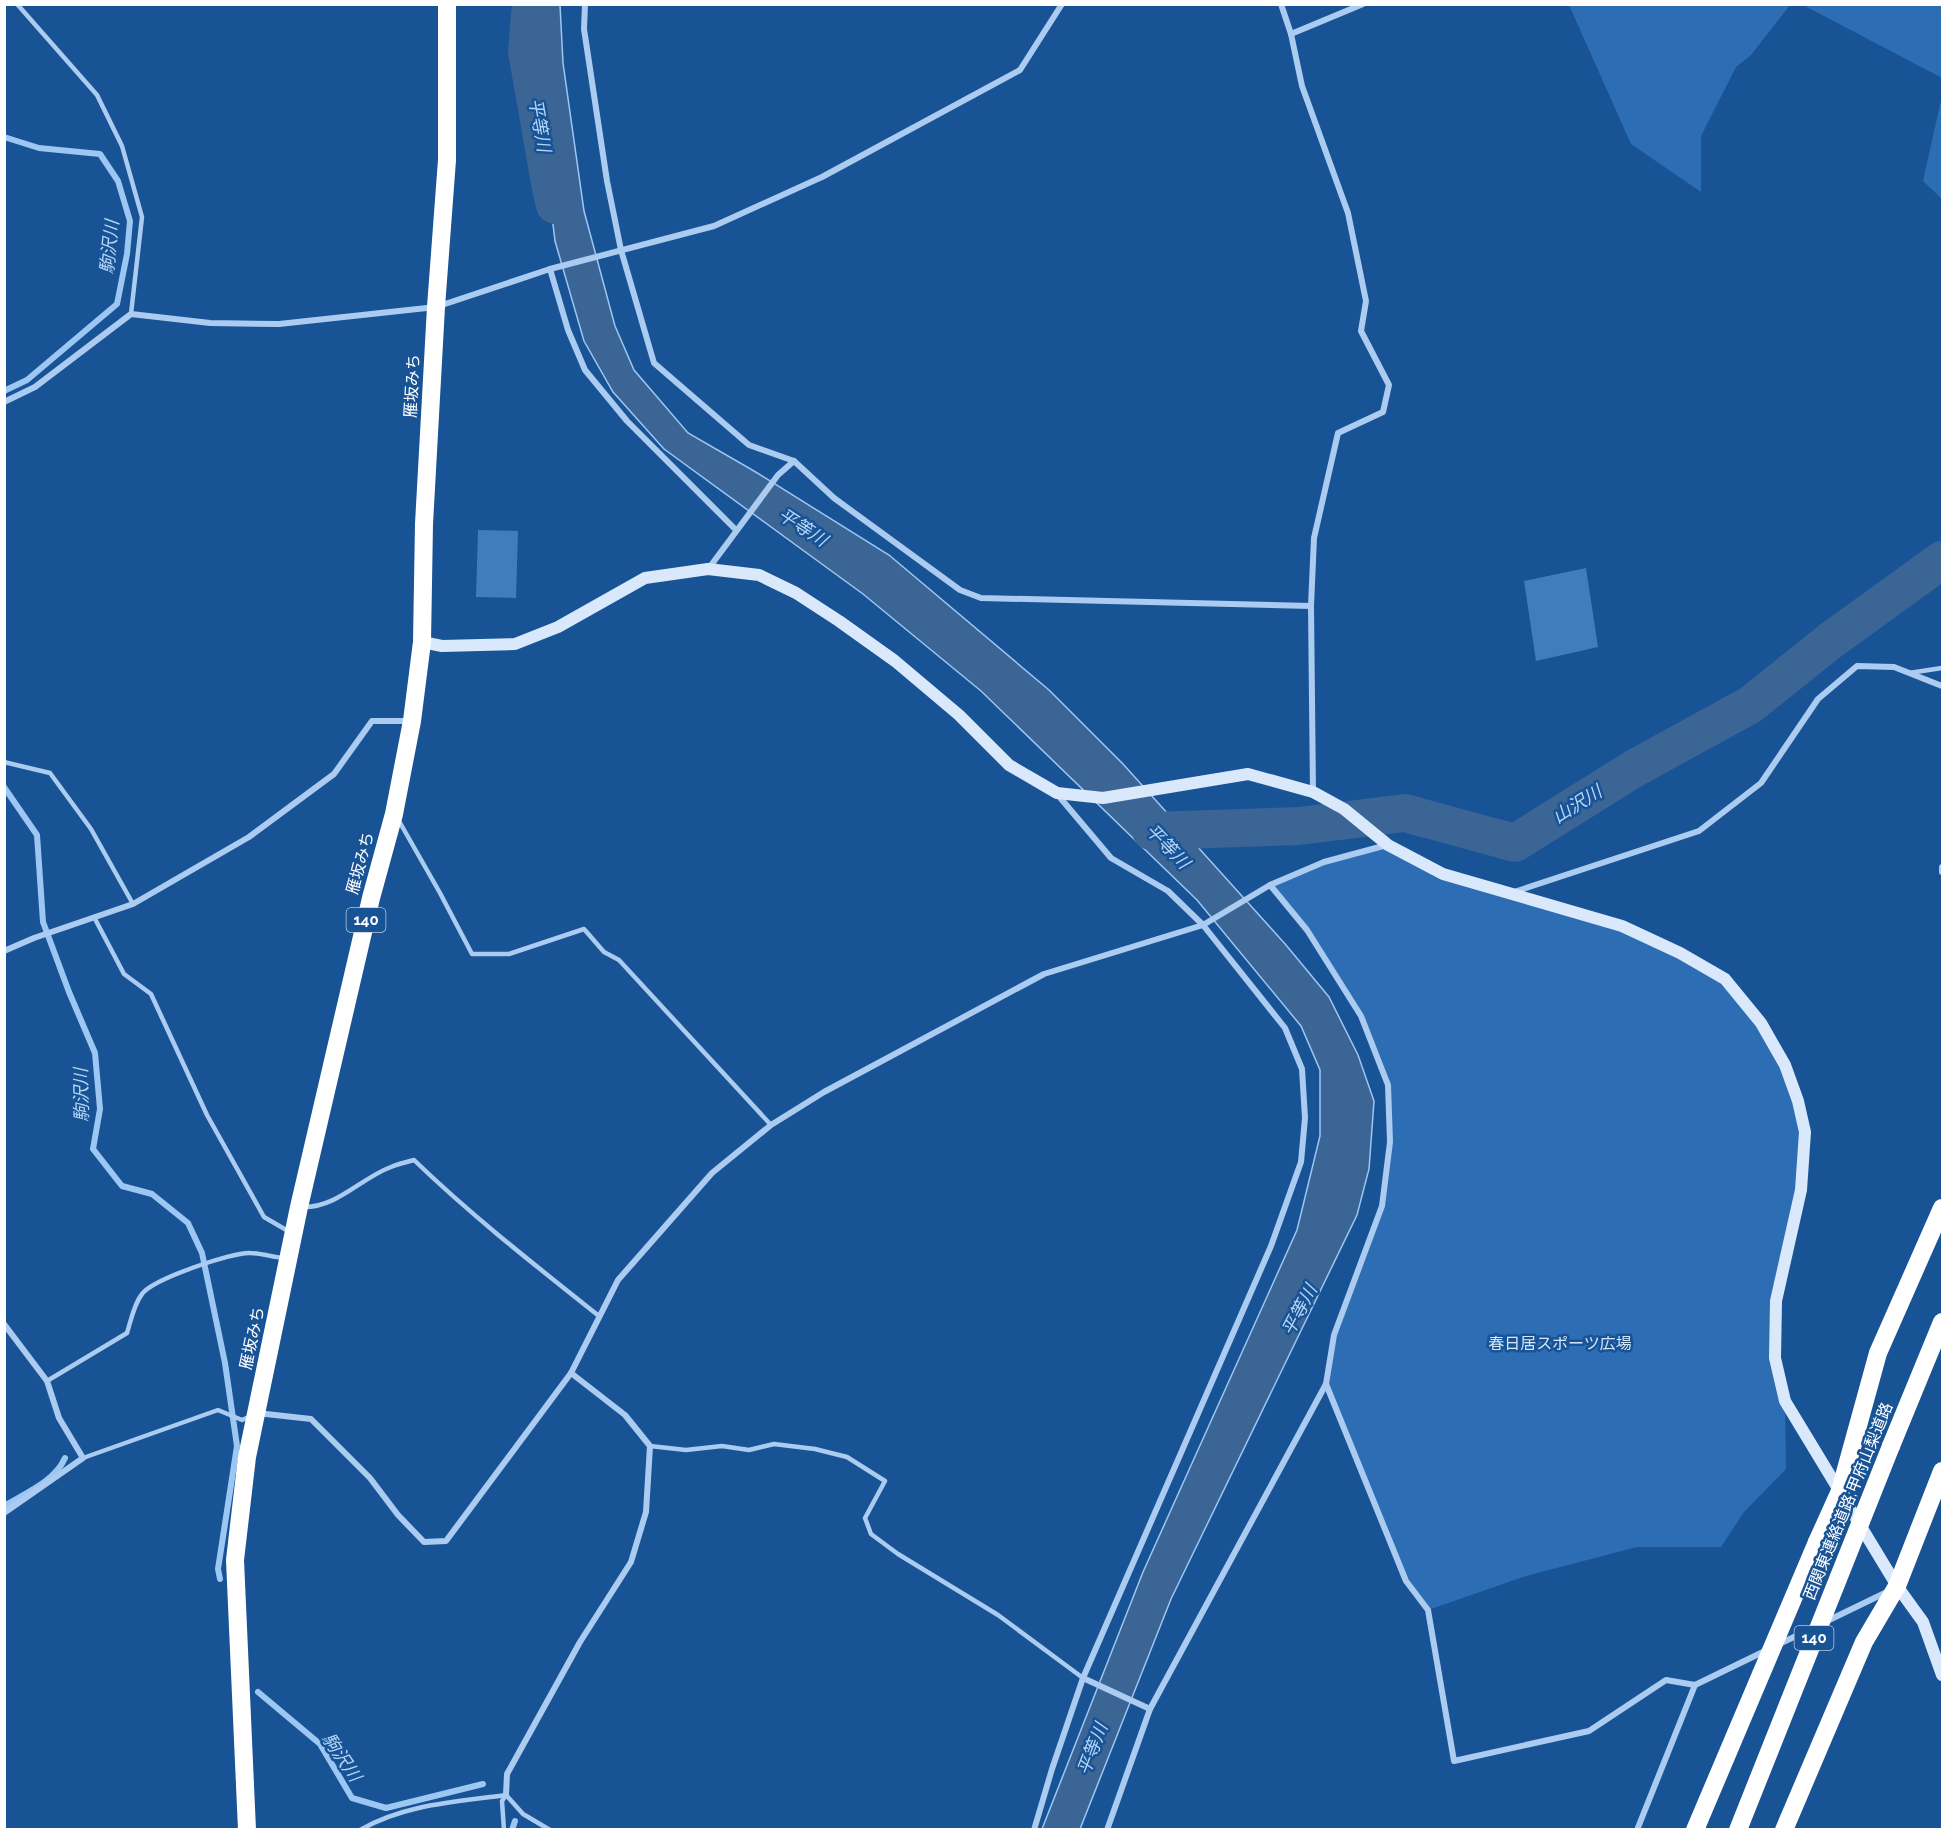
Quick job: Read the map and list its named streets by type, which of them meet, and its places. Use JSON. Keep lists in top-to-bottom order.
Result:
{
  "streets": {
    "highway": ["雁坂みち", "140", "西関東連絡道路;甲府山梨道路"]
  },
  "water": ["平等川", "駒沢川", "山沢川"],
  "parks": ["春日居スポーツ広場"]
}
